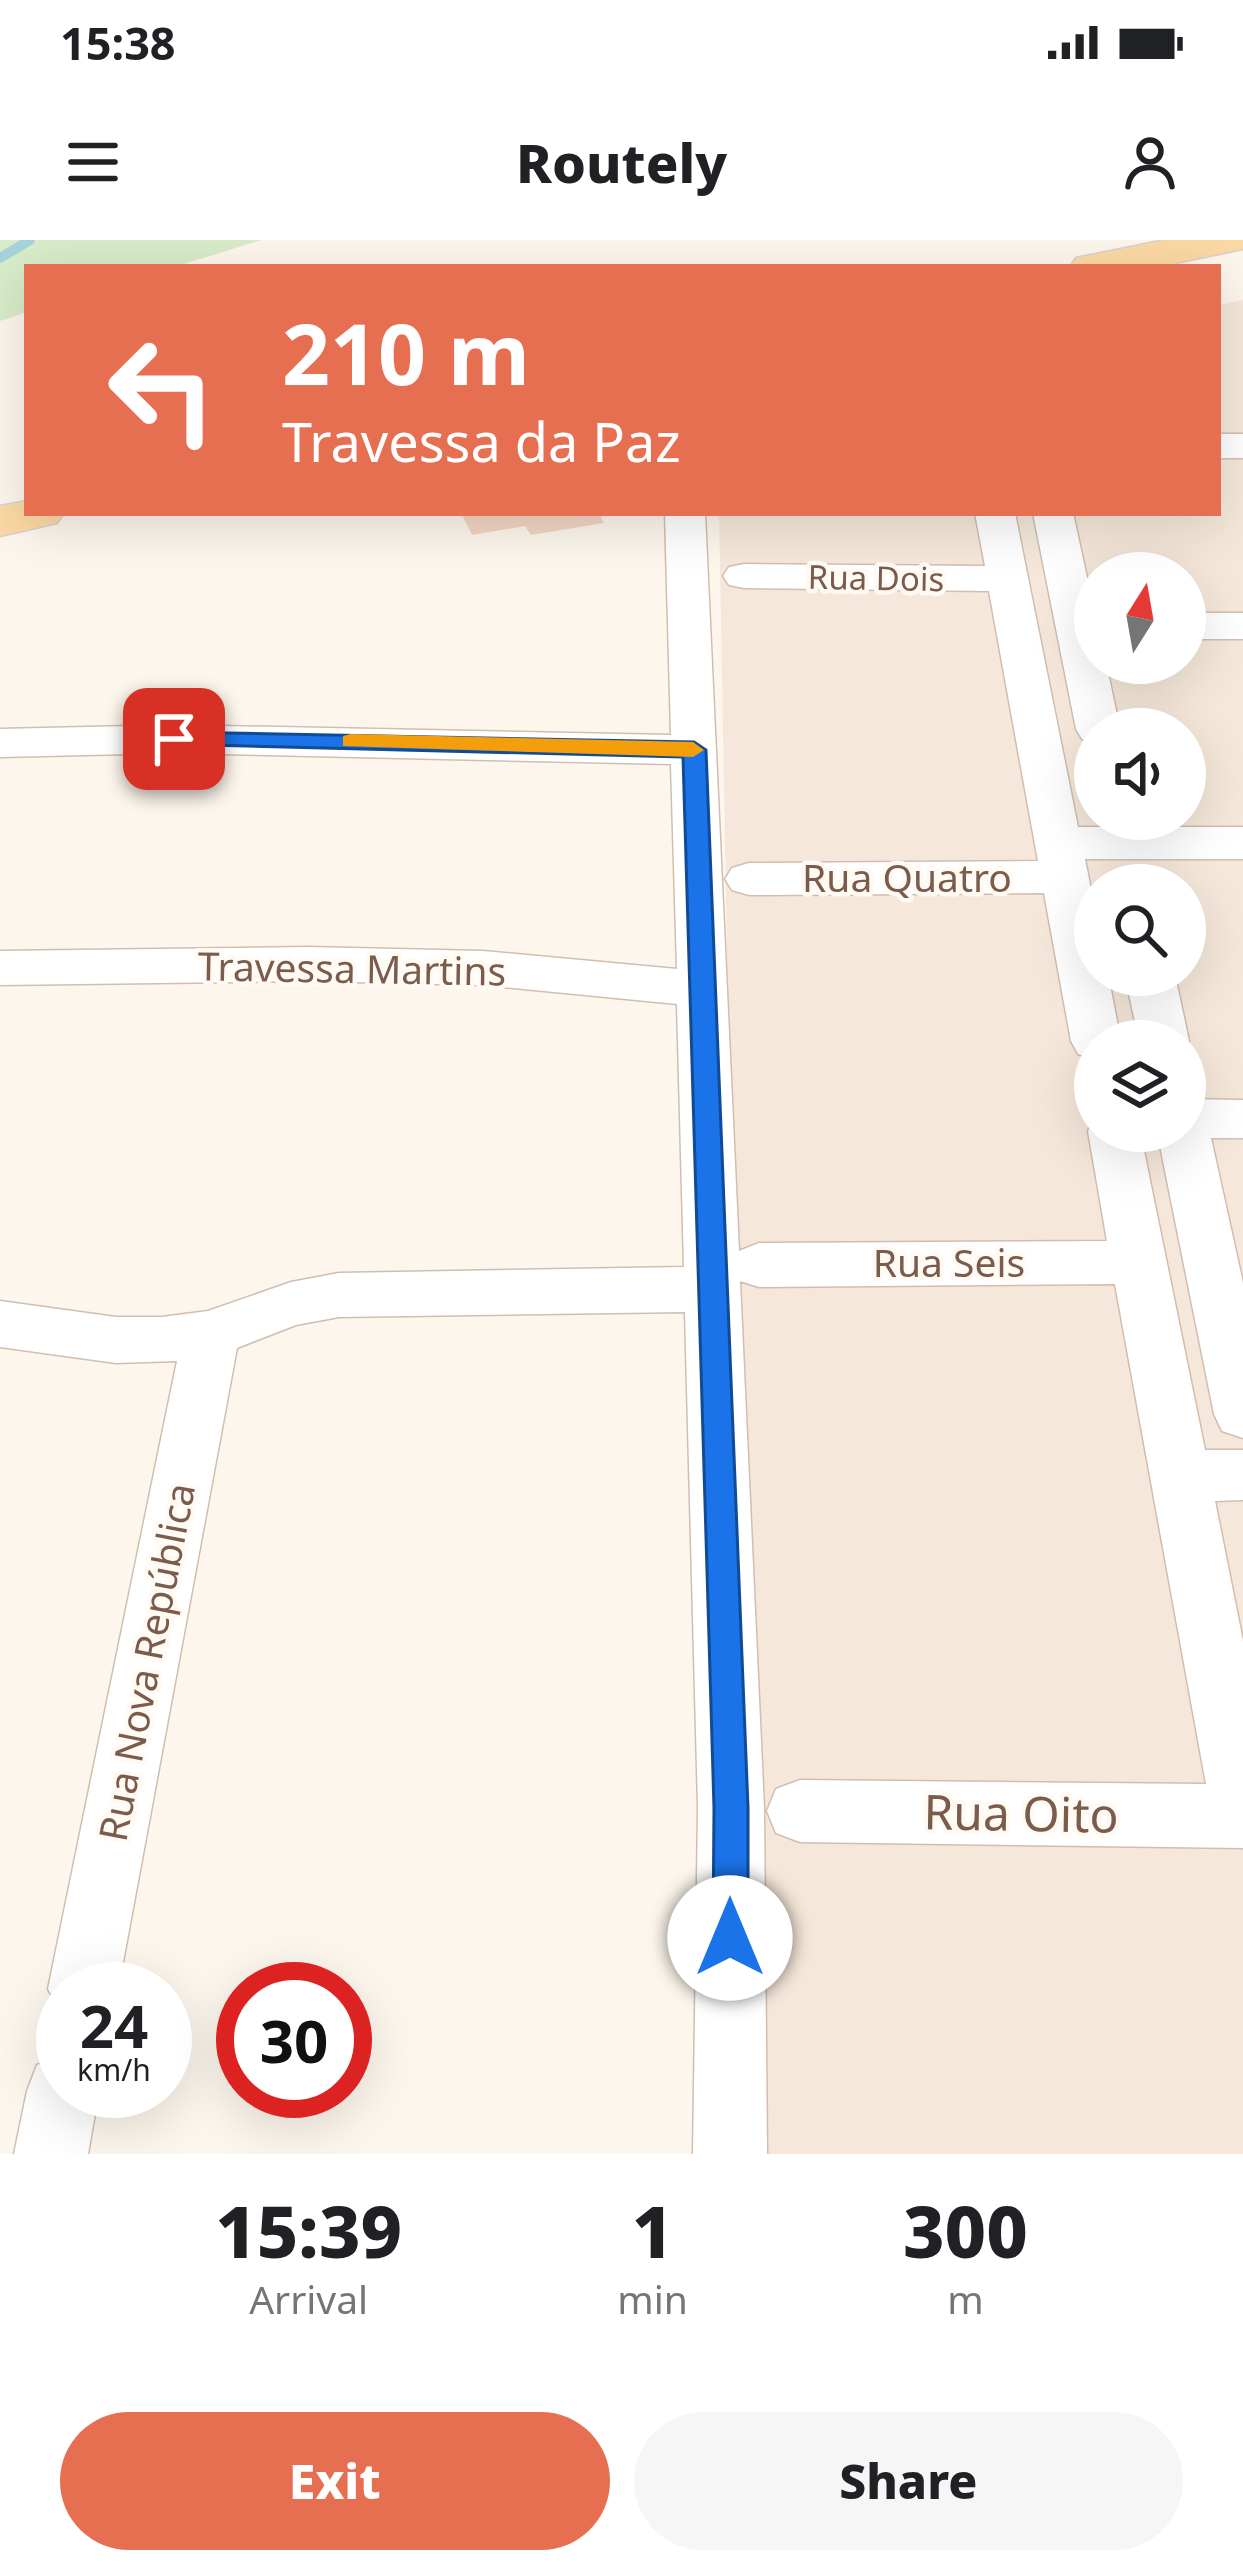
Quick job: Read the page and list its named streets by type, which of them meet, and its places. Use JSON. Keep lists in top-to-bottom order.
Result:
{
  "streets": {
    "street": [
      "Rua Dois",
      "Rua Quatro",
      "Travessa Martins",
      "Rua Seis",
      "Rua Nova República",
      "Rua Oito"
    ]
  },
  "crossings": [
    ["Rua Seis", "Rua Nova República"]
  ],
  "north": "top",
  "page": {
    "status": "15:38",
    "header": "Routely",
    "turn": ["210 m", "Travessa da Paz"],
    "speed": "24 km/h",
    "limit": "30",
    "eta": [
      "15:39",
      "Arrival",
      "1",
      "min",
      "300",
      "m"
    ],
    "buttons": ["Exit", "Share"]
  }
}
